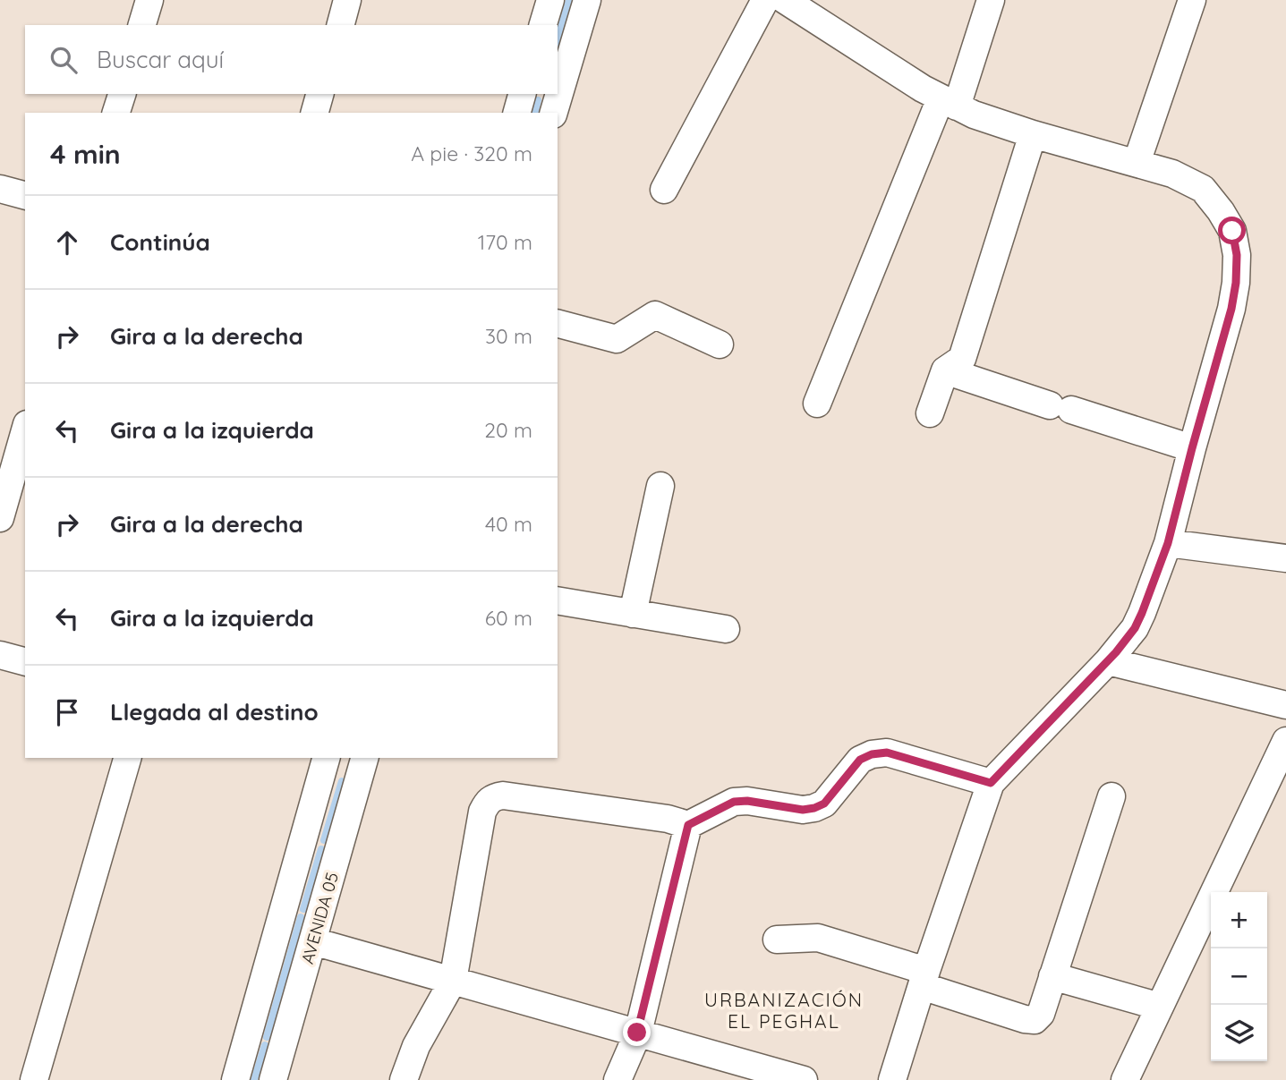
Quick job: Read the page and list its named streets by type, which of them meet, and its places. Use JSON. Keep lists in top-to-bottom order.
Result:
{
  "streets": {
    "street": ["AVENIDA 05"]
  },
  "districts": ["URBANIZACIÓN EL PEGHAL"],
  "page": {
    "search": "Buscar aquí",
    "heading": ["4 min", "A pie · 320 m"],
    "list": [
      ["Continúa", "170 m"],
      ["Gira a la derecha", "30 m"],
      ["Gira a la izquierda", "20 m"],
      ["Gira a la derecha", "40 m"],
      ["Gira a la izquierda", "60 m"],
      "Llegada al destino"
    ],
    "map_buttons": ["+", "−"]
  }
}
